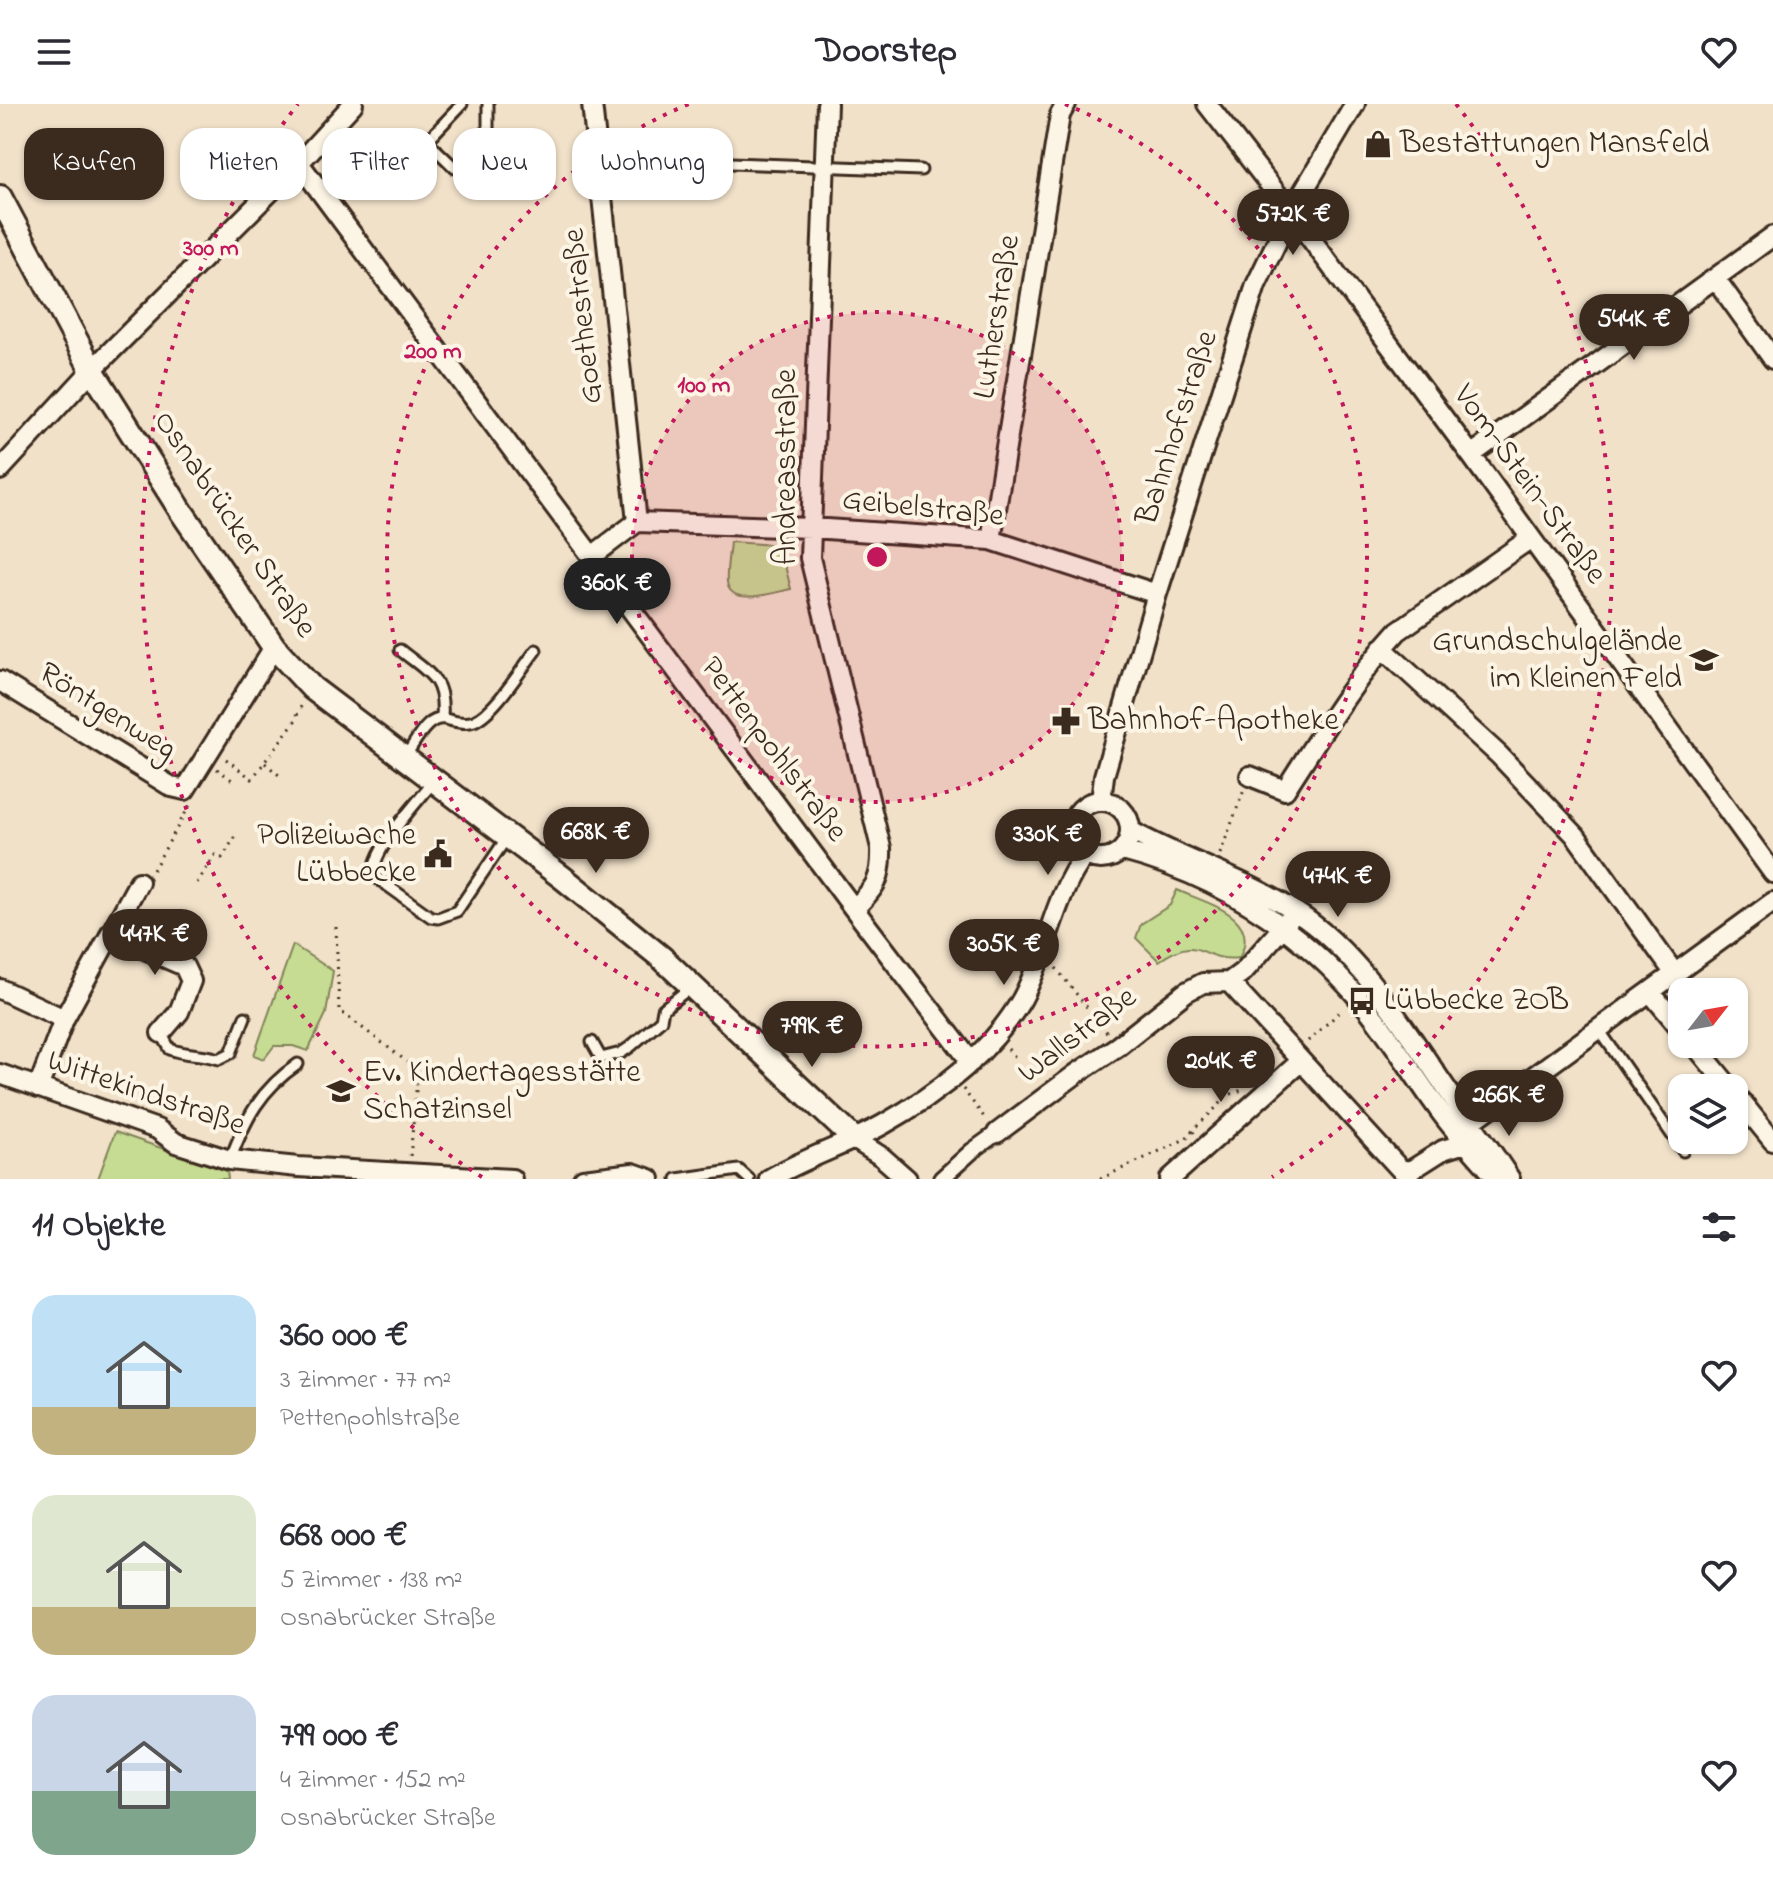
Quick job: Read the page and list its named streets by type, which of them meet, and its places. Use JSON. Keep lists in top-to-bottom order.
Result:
{
  "streets": {
    "street": [
      "Goethestraße",
      "Lutherstraße",
      "Bahnhofstraße",
      "Andreasstraße",
      "Vom-Stein-Straße",
      "Geibelstraße",
      "Osnabrücker Straße",
      "Röntgenweg",
      "Pettenpohlstraße",
      "Wallstraße",
      "Wittekindstraße"
    ]
  },
  "crossings": [
    ["Goethestraße", "Geibelstraße"],
    ["Lutherstraße", "Geibelstraße"],
    ["Bahnhofstraße", "Vom-Stein-Straße"],
    ["Bahnhofstraße", "Geibelstraße"],
    ["Andreasstraße", "Geibelstraße"],
    ["Andreasstraße", "Pettenpohlstraße"]
  ],
  "places": {
    "shop": ["Bestattungen Mansfeld"],
    "school or university": ["Grundschulgelände im Kleinen Feld", "Ev. Kindertagesstätte Schatzinsel"],
    "pharmacy": ["Bahnhof-Apotheke"],
    "public building": ["Polizeiwache Lübbecke"],
    "bus stop": ["Lübbecke ZOB"]
  },
  "north": "top right",
  "page": {
    "header": "Doorstep",
    "chip": [
      "Kaufen",
      "Mieten",
      "Filter",
      "Neu",
      "Wohnung"
    ],
    "price": [
      "572K €",
      "544K €",
      "360K €",
      "668K €",
      "330K €",
      "474K €",
      "447K €",
      "305K €",
      "799K €",
      "204K €",
      "266K €"
    ],
    "heading": "11 Objekte",
    "list": [
      {
        "name": "360 000 €",
        "note": "3 Zimmer · 77 m² · Pettenpohlstraße"
      },
      {
        "name": "668 000 €",
        "note": "5 Zimmer · 138 m² · Osnabrücker Straße"
      },
      {
        "name": "799 000 €",
        "note": "4 Zimmer · 152 m² · Osnabrücker Straße"
      }
    ]
  },
  "rings": ["300 m", "200 m", "100 m"]
}
